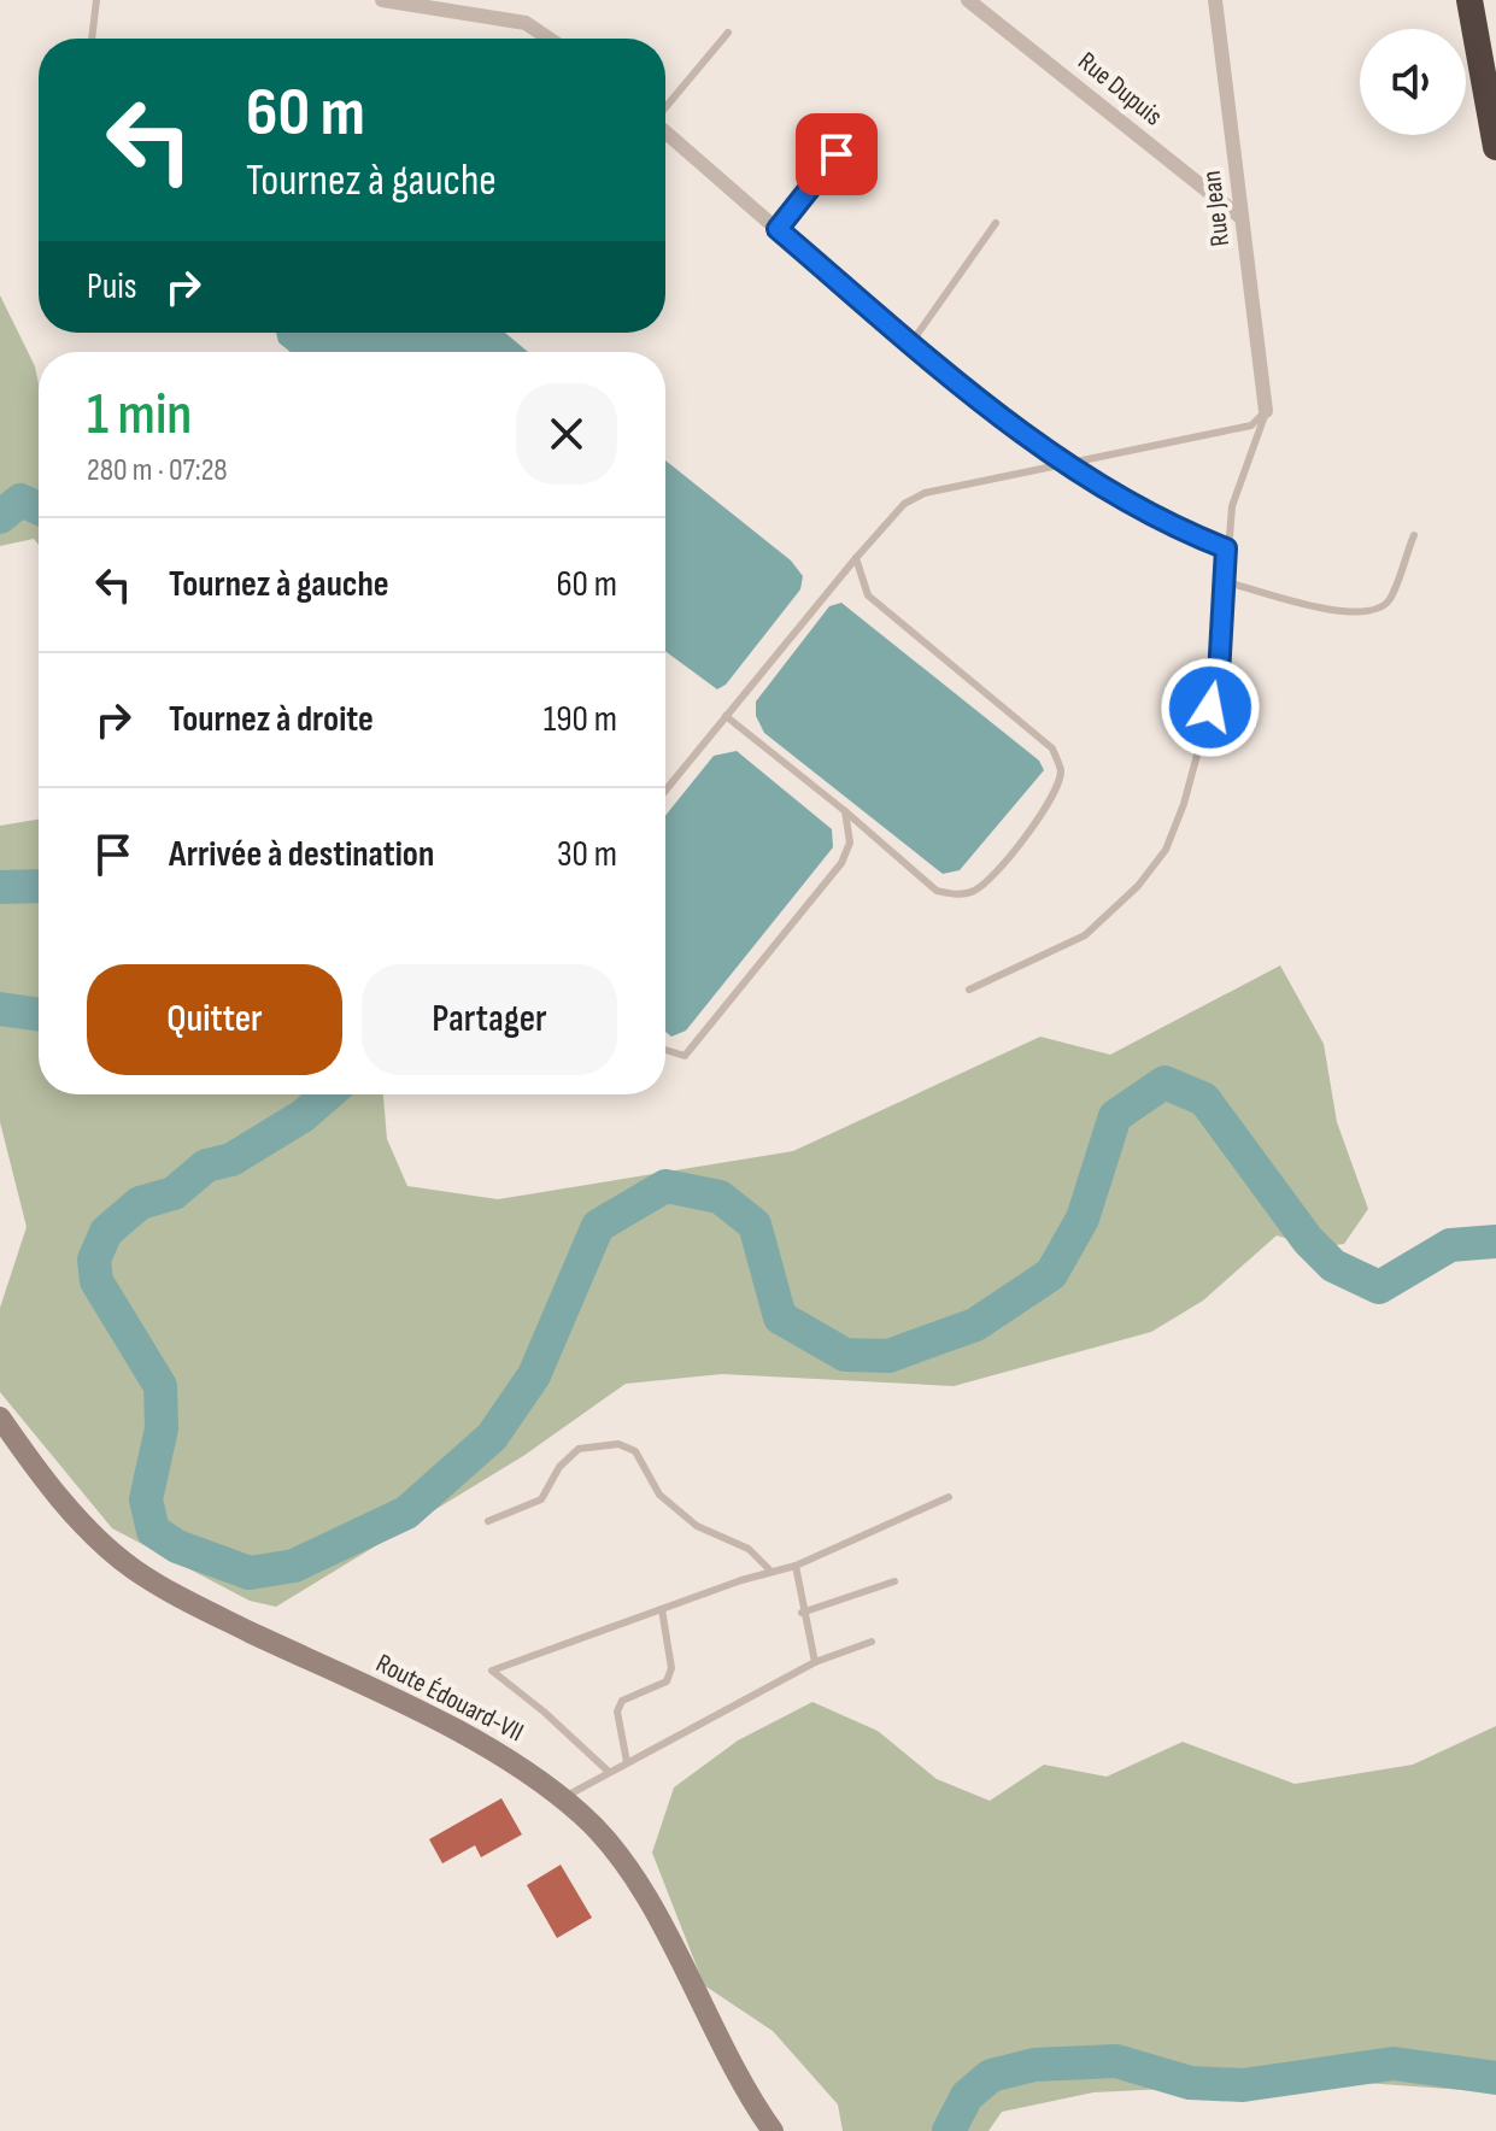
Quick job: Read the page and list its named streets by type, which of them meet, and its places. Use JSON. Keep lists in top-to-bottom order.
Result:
{
  "streets": {
    "main road": ["Route Édouard-VII"],
    "street": ["Rue Dupuis", "Rue Jean"]
  },
  "crossings": [
    ["Rue Dupuis", "Rue Jean"]
  ],
  "page": {
    "turn": ["60 m", "Tournez à gauche"],
    "then": "Puis",
    "heading": ["1 min", "280 m · 07:28"],
    "list": [
      {
        "name": "Tournez à gauche",
        "value": "60 m"
      },
      {
        "name": "Tournez à droite",
        "value": "190 m"
      },
      {
        "name": "Arrivée à destination",
        "value": "30 m"
      }
    ],
    "buttons": ["Quitter", "Partager"]
  }
}
